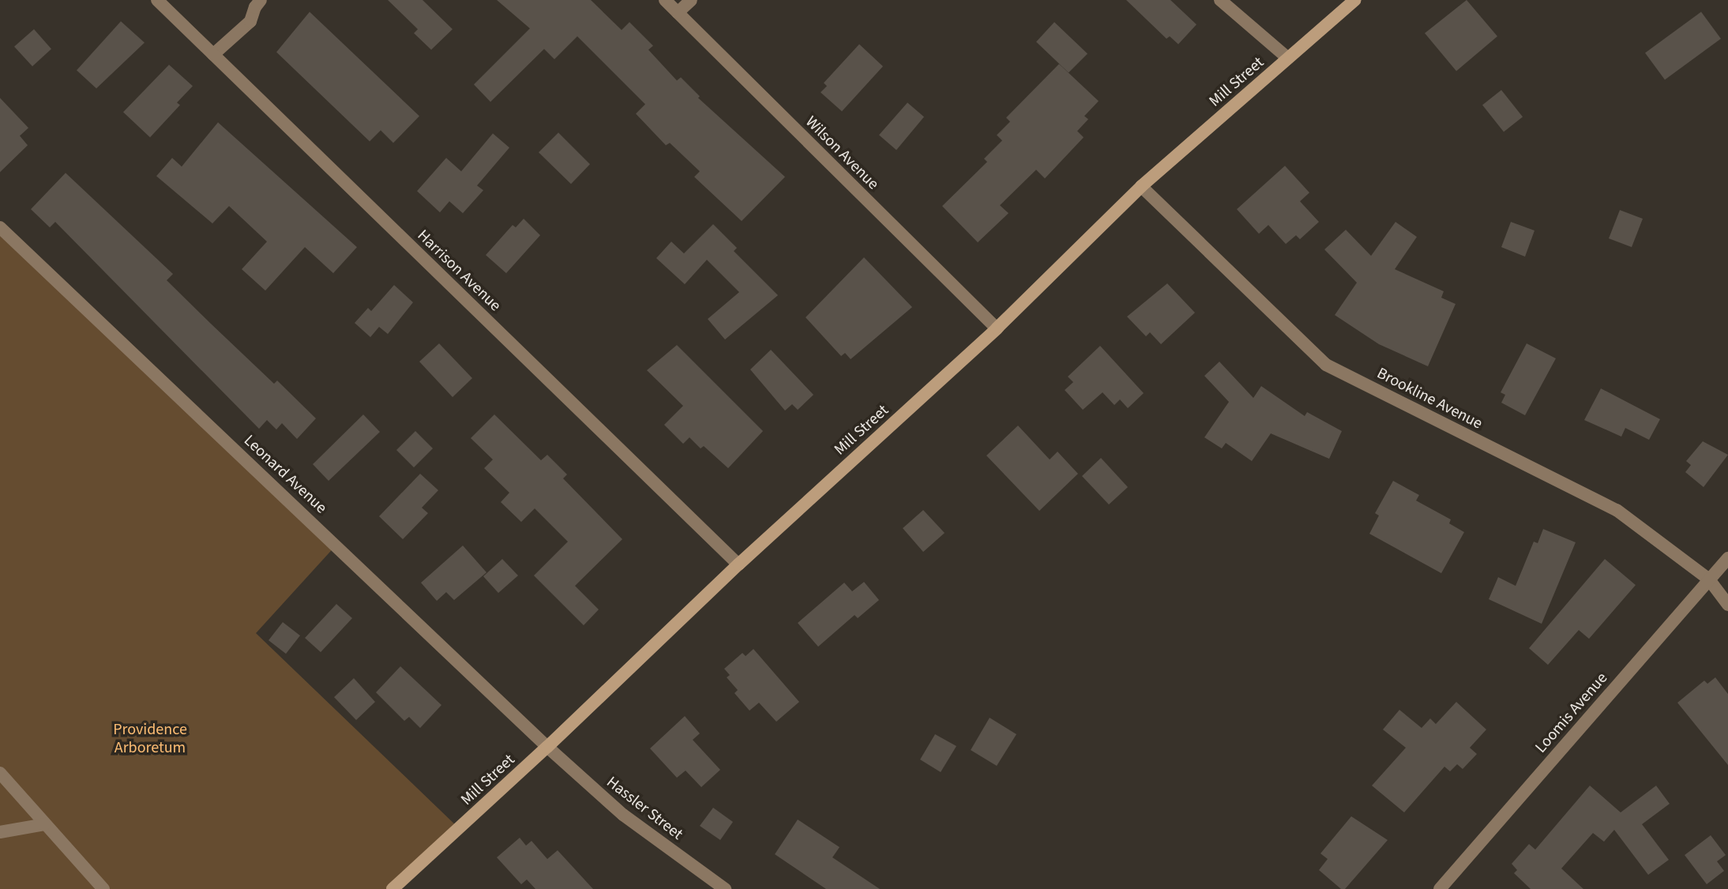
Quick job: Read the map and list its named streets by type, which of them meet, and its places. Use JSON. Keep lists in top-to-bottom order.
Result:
{
  "streets": {
    "street": [
      "Mill Street",
      "Wilson Avenue",
      "Harrison Avenue",
      "Brookline Avenue",
      "Leonard Avenue",
      "Loomis Avenue",
      "Hassler Street"
    ]
  },
  "crossings": [
    ["Mill Street", "Wilson Avenue"],
    ["Mill Street", "Harrison Avenue"],
    ["Mill Street", "Brookline Avenue"],
    ["Mill Street", "Leonard Avenue"],
    ["Mill Street", "Hassler Street"],
    ["Brookline Avenue", "Loomis Avenue"],
    ["Leonard Avenue", "Hassler Street"]
  ],
  "parks": ["Providence Arboretum"]
}
